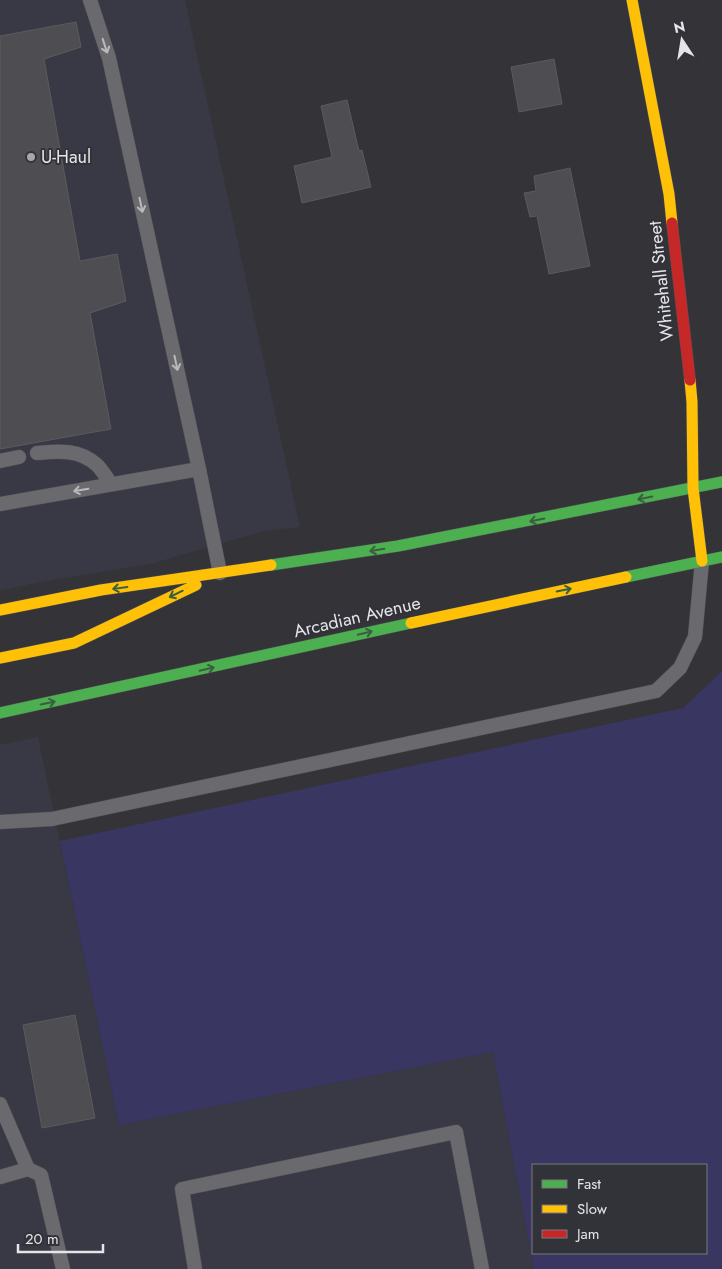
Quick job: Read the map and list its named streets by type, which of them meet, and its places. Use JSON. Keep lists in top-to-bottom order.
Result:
{
  "streets": {
    "main road": ["Whitehall Street", "Arcadian Avenue"]
  },
  "crossings": [
    ["Whitehall Street", "Arcadian Avenue"]
  ],
  "places": ["U-Haul"],
  "legend": ["Fast", "Slow", "Jam"],
  "scale_bar": "20 m",
  "north": "top"
}
